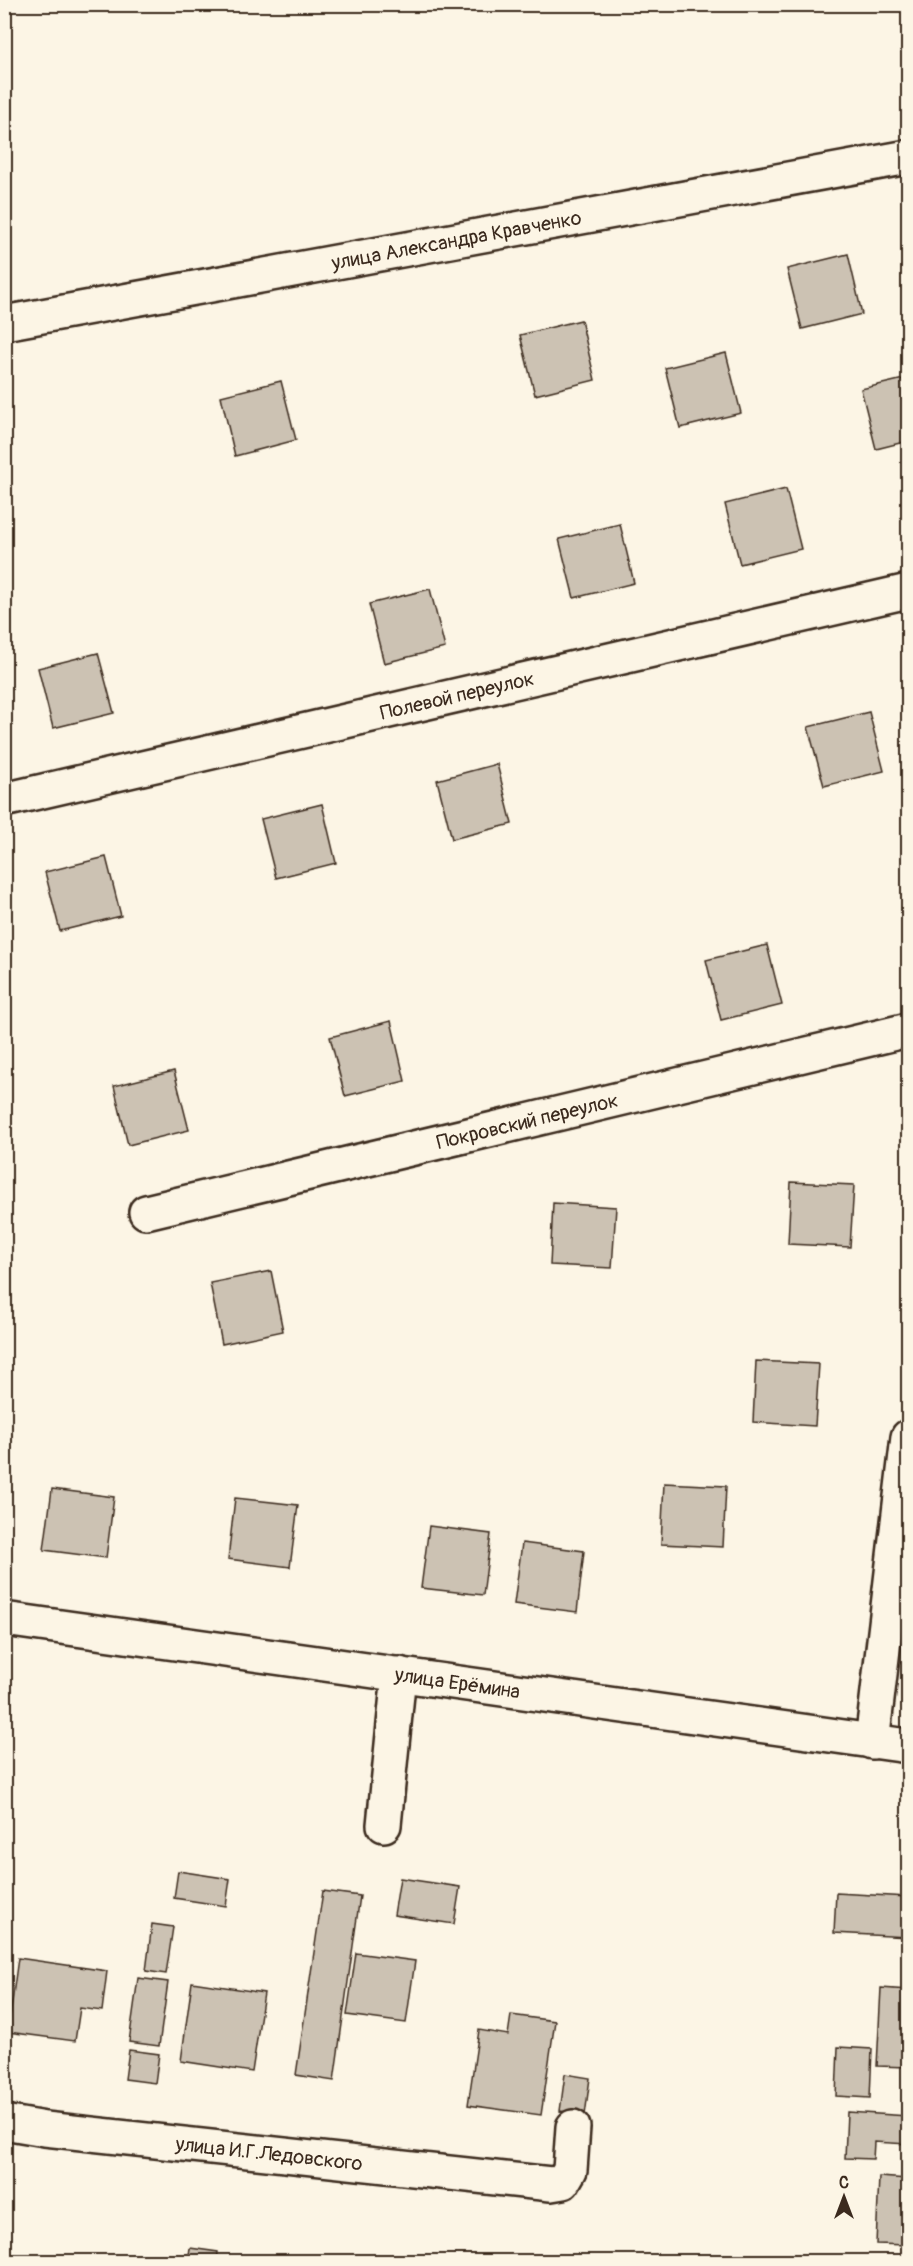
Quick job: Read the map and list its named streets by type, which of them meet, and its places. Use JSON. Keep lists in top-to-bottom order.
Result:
{
  "streets": {
    "street": [
      "улица Александра Кравченко",
      "Полевой переулок",
      "Покровский переулок",
      "улица Ерёмина",
      "улица И.Г.Ледовского"
    ]
  },
  "north": "top"
}
